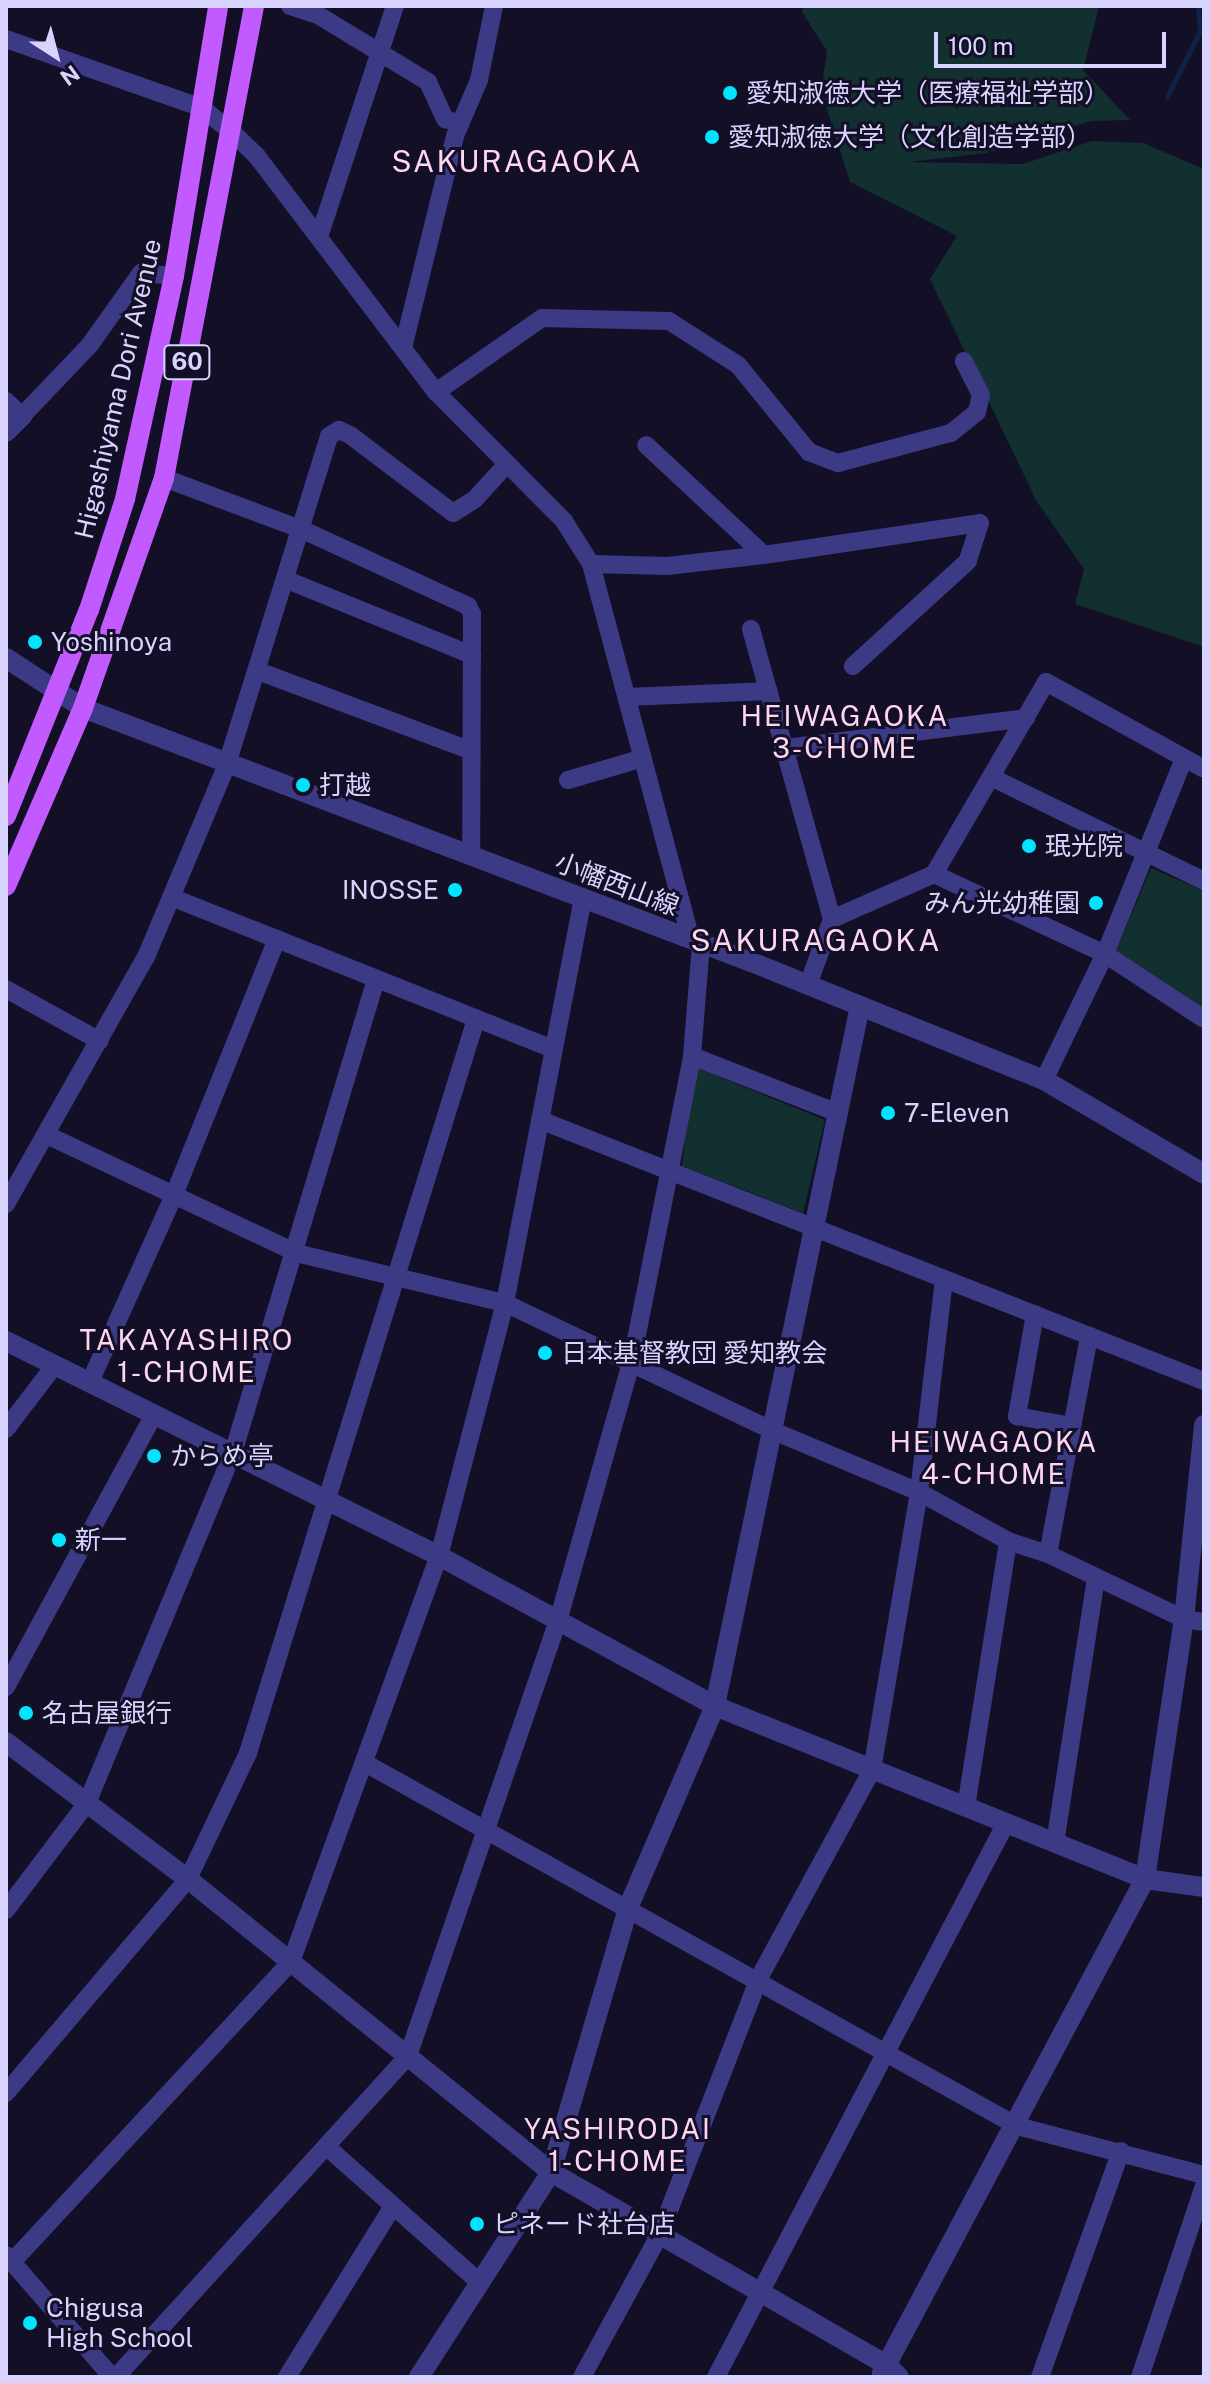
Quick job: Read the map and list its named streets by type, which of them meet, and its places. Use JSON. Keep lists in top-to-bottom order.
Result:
{
  "streets": {
    "main road": ["60", "Higashiyama Dori Avenue"],
    "street": ["小幡西山線"]
  },
  "crossings": [
    ["60", "小幡西山線"],
    ["Higashiyama Dori Avenue", "小幡西山線"]
  ],
  "districts": [
    "SAKURAGAOKA",
    "HEIWAGAOKA 3-CHOME",
    "SAKURAGAOKA",
    "TAKAYASHIRO 1-CHOME",
    "HEIWAGAOKA 4-CHOME",
    "YASHIRODAI 1-CHOME"
  ],
  "places": [
    "愛知淑徳大学（医療福祉学部）",
    "愛知淑徳大学（文化創造学部）",
    "Yoshinoya",
    "打越",
    "珉光院",
    "INOSSE",
    "みん光幼稚園",
    "7-Eleven",
    "日本基督教団 愛知教会",
    "からめ亭",
    "新一",
    "名古屋銀行",
    "ピネード社台店",
    "Chigusa High School"
  ],
  "scale_bar": "100 m",
  "north": "bottom right"
}
